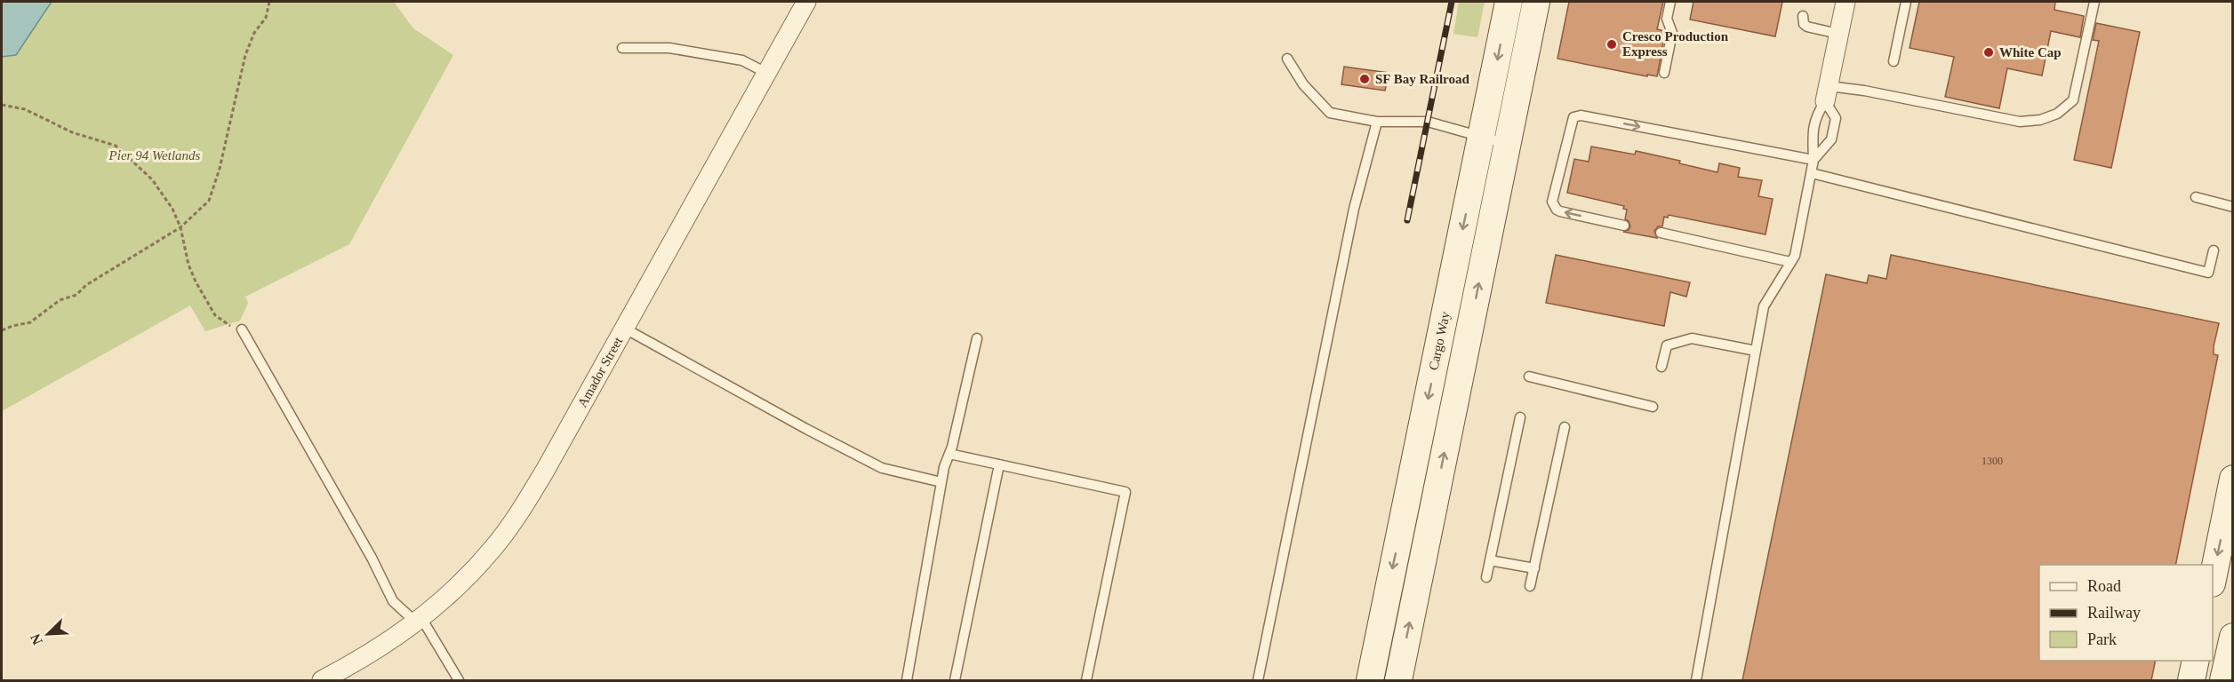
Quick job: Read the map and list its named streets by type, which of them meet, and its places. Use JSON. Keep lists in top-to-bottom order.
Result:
{
  "streets": {
    "main road": ["Cargo Way"],
    "street": ["Amador Street"]
  },
  "parks": ["Pier 94 Wetlands"],
  "places": ["Cresco Production Express", "White Cap", "SF Bay Railroad"],
  "house_numbers": ["1300"],
  "legend": ["Road", "Railway", "Park"],
  "north": "bottom left"
}
